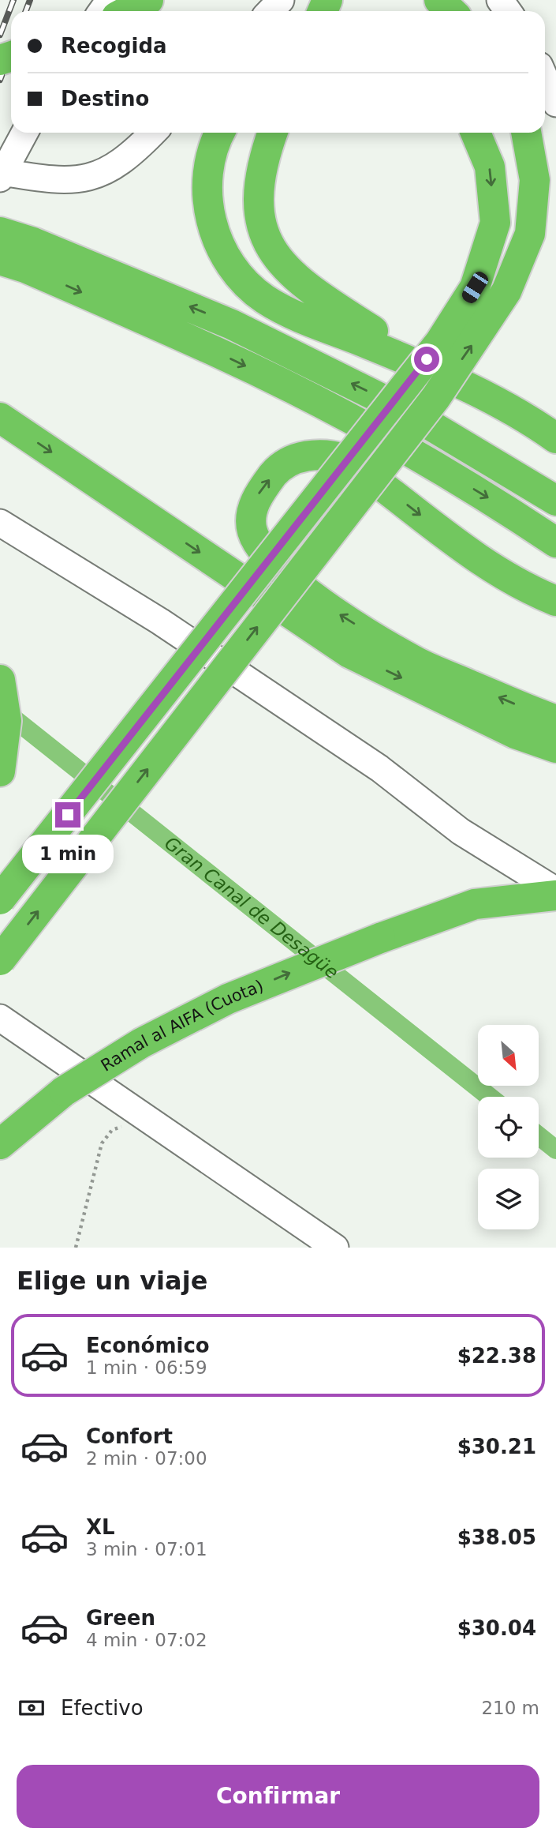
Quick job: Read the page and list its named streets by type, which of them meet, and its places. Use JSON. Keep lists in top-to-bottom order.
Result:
{
  "streets": {
    "highway": ["Ramal al AIFA (Cuota)"]
  },
  "one_way": ["Ramal al AIFA (Cuota)"],
  "water": ["Gran Canal de Desagüe"],
  "north": "bottom right",
  "page": {
    "banner": ["Recogida", "Destino"],
    "bubble": "1 min",
    "heading": "Elige un viaje",
    "list": [
      {
        "name": "Económico",
        "note": "1 min · 06:59",
        "value": "$22.38"
      },
      {
        "name": "Confort",
        "note": "2 min · 07:00",
        "value": "$30.21"
      },
      {
        "name": "XL",
        "note": "3 min · 07:01",
        "value": "$38.05"
      },
      {
        "name": "Green",
        "note": "4 min · 07:02",
        "value": "$30.04"
      }
    ],
    "pay": ["Efectivo", "210 m"],
    "buttons": "Confirmar"
  }
}
